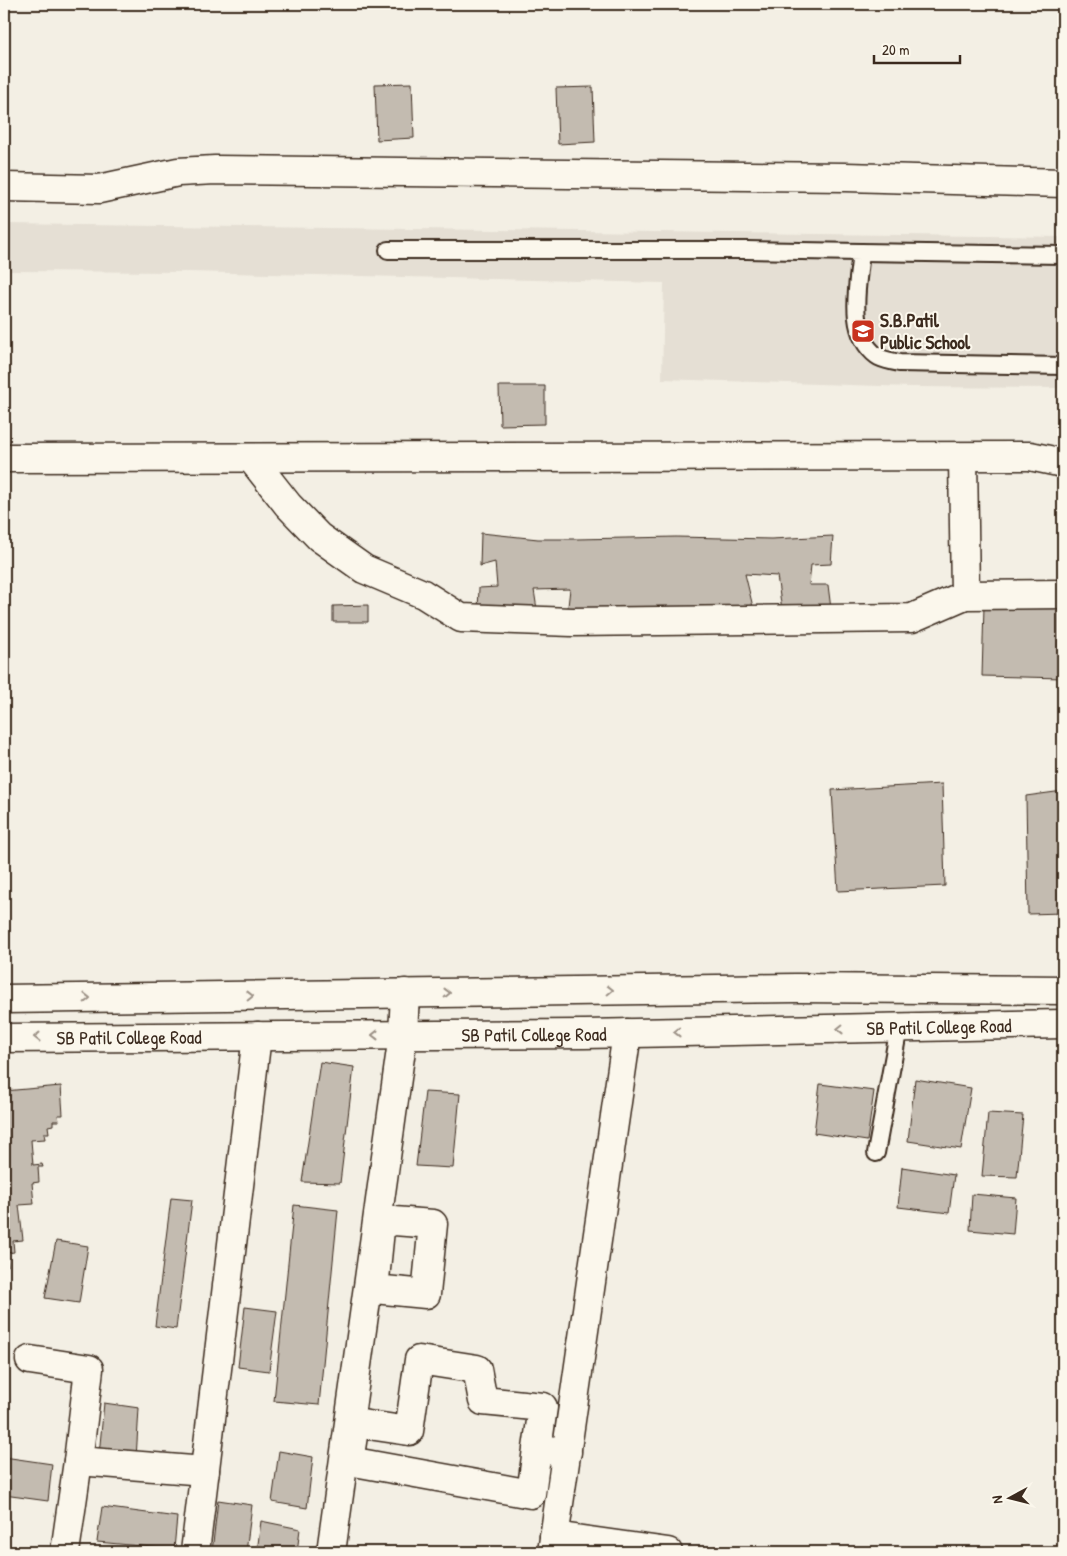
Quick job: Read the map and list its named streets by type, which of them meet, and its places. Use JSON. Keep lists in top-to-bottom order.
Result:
{
  "streets": {
    "street": ["SB Patil College Road"]
  },
  "places": {
    "school or university": ["S.B.Patil Public School"]
  },
  "scale_bar": "20 m",
  "north": "left"
}
